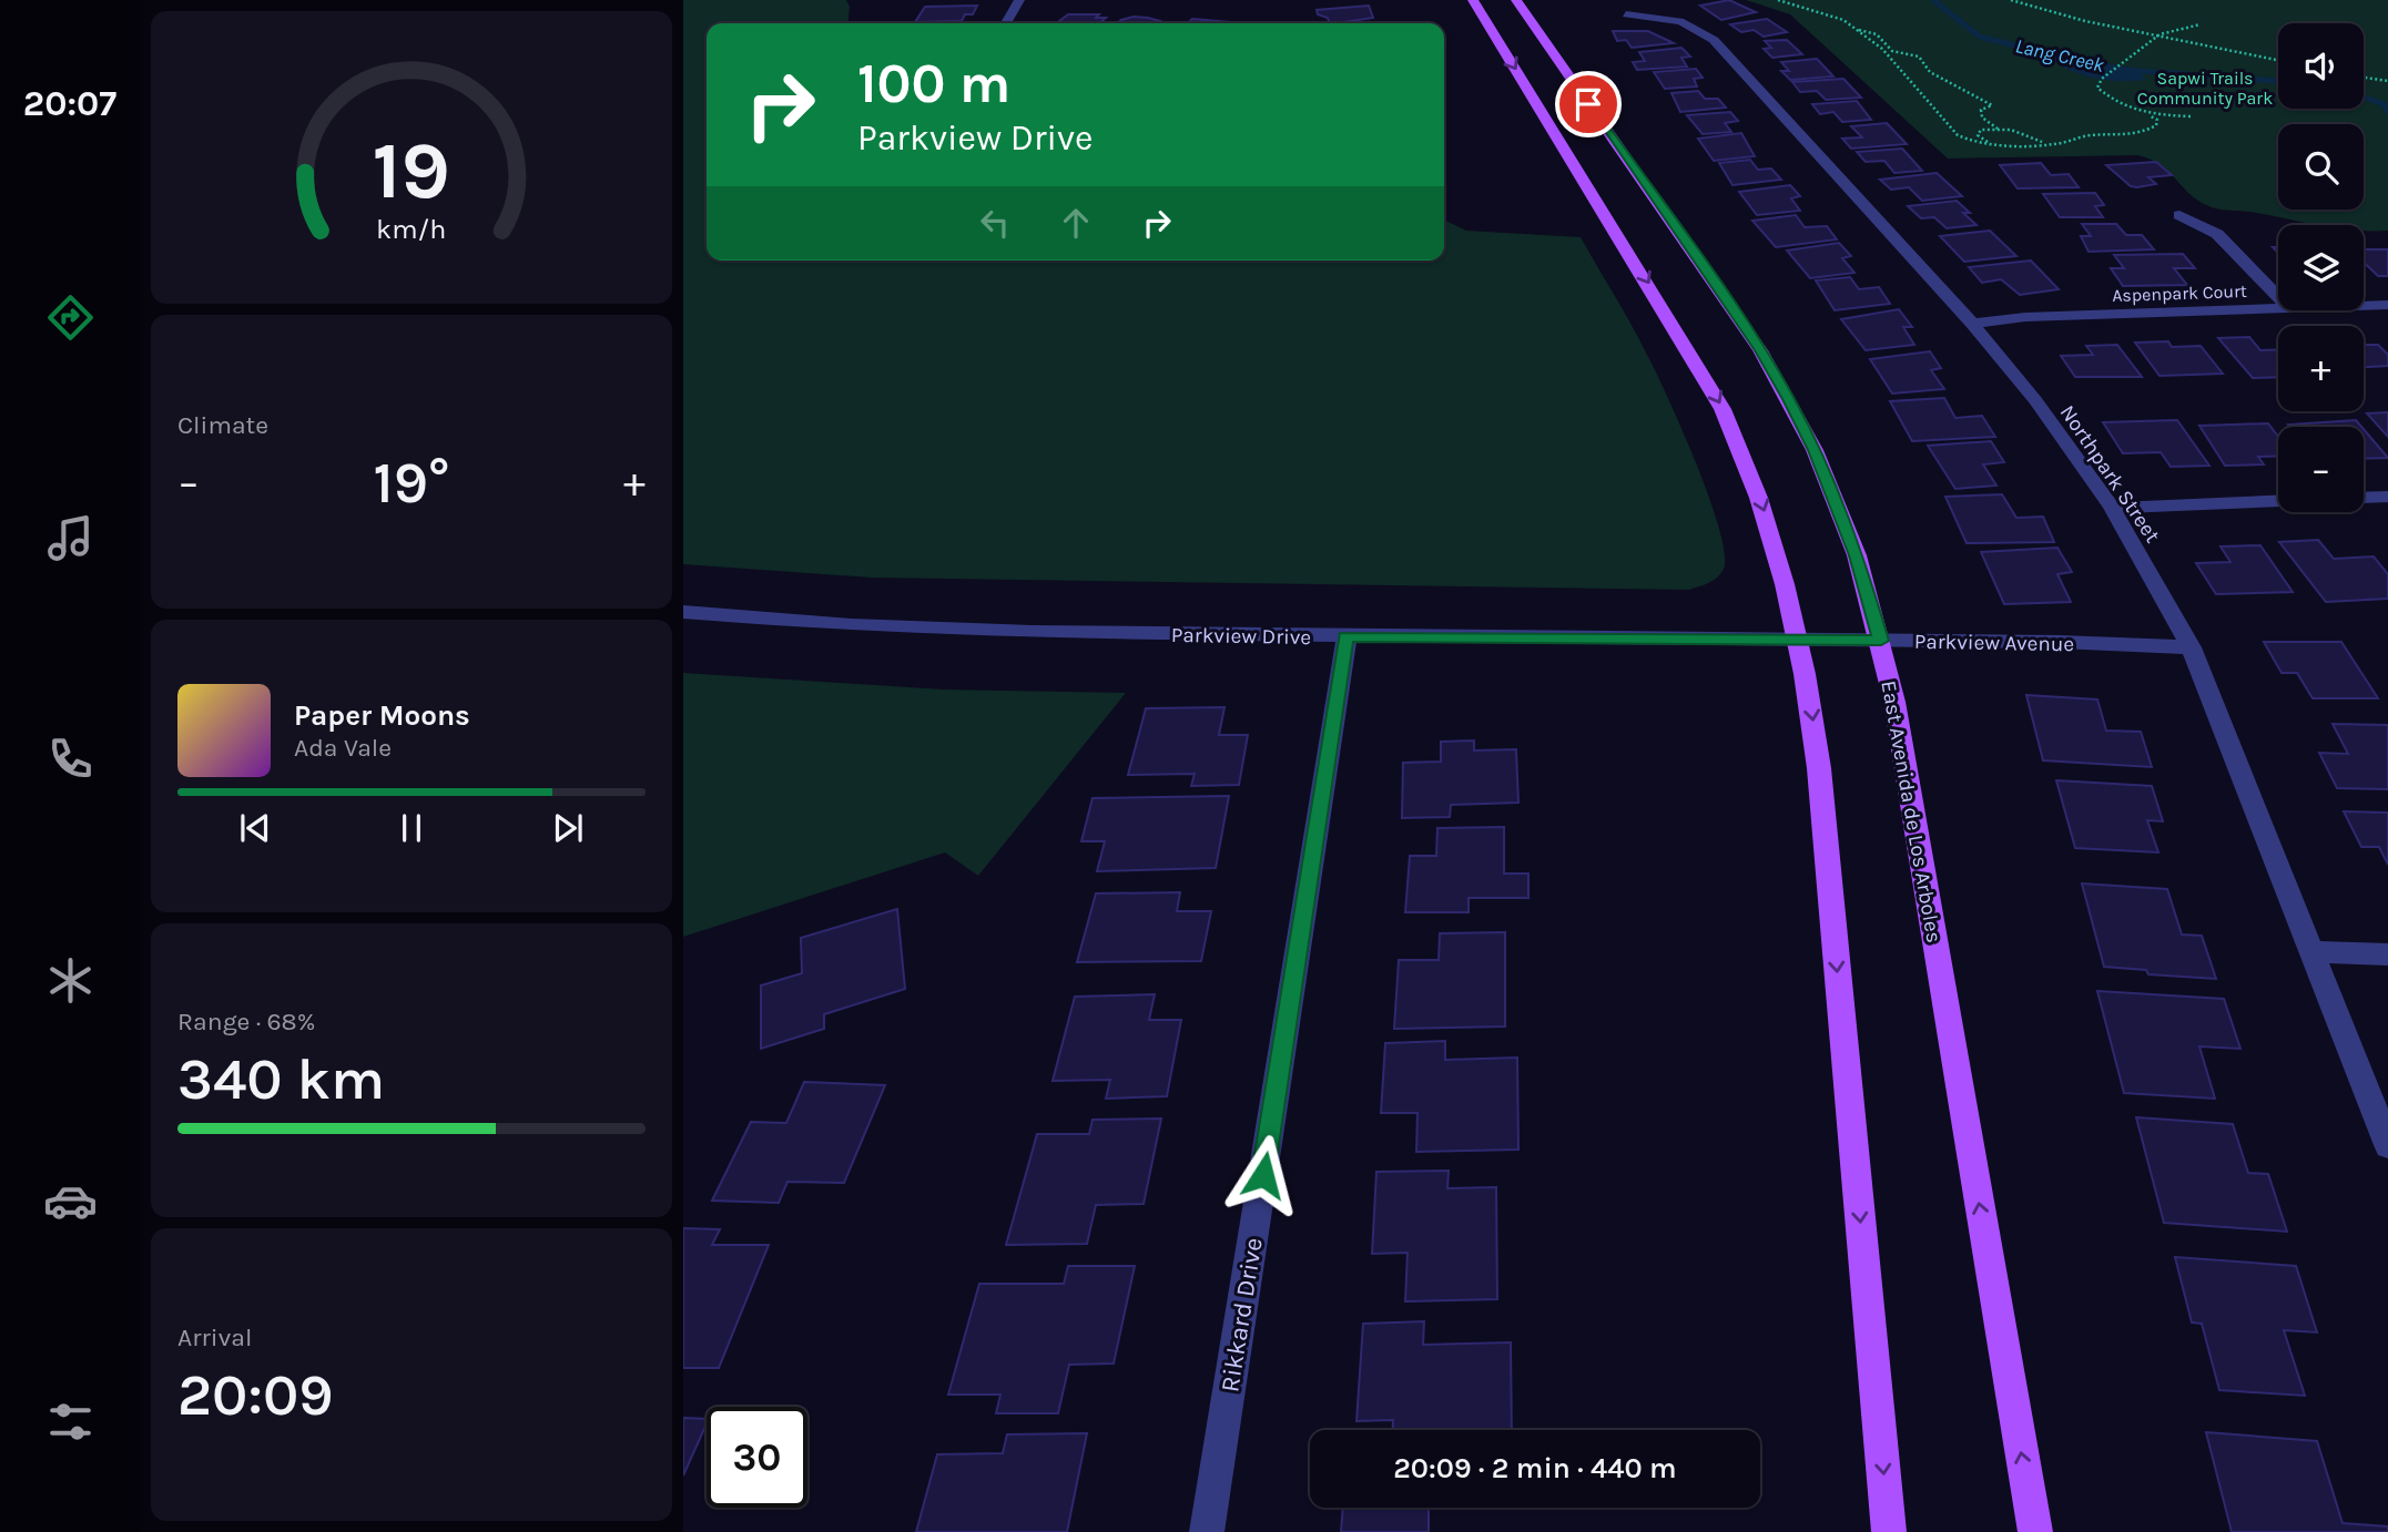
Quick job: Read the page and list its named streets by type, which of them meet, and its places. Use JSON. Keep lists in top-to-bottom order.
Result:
{
  "streets": {
    "main road": ["East Avenida de Los Arboles"],
    "street": [
      "Aspenpark Court",
      "Northpark Street",
      "Parkview Drive",
      "Parkview Avenue",
      "Rikkard Drive"
    ]
  },
  "crossings": [
    ["Aspenpark Court", "Northpark Street"],
    ["Northpark Street", "Parkview Avenue"],
    ["Parkview Drive", "Parkview Avenue"],
    ["Parkview Drive", "Rikkard Drive"],
    ["Parkview Avenue", "East Avenida de Los Arboles"]
  ],
  "water": ["Lang Creek"],
  "parks": ["Sapwi Trails Community Park"],
  "page": {
    "tabs": "20:07",
    "map_buttons": ["+", "−"],
    "turn": ["100 m", "Parkview Drive"],
    "tile": [
      "Climate",
      ["Range · 68%", "340 km"],
      ["Arrival", "20:09"]
    ],
    "heat": ["−", "19°", "+"],
    "song": ["Paper Moons", "Ada Vale"],
    "limit": "30",
    "trip": "20:09 · 2 min · 440 m",
    "gauge": ["19", "km/h"]
  }
}
